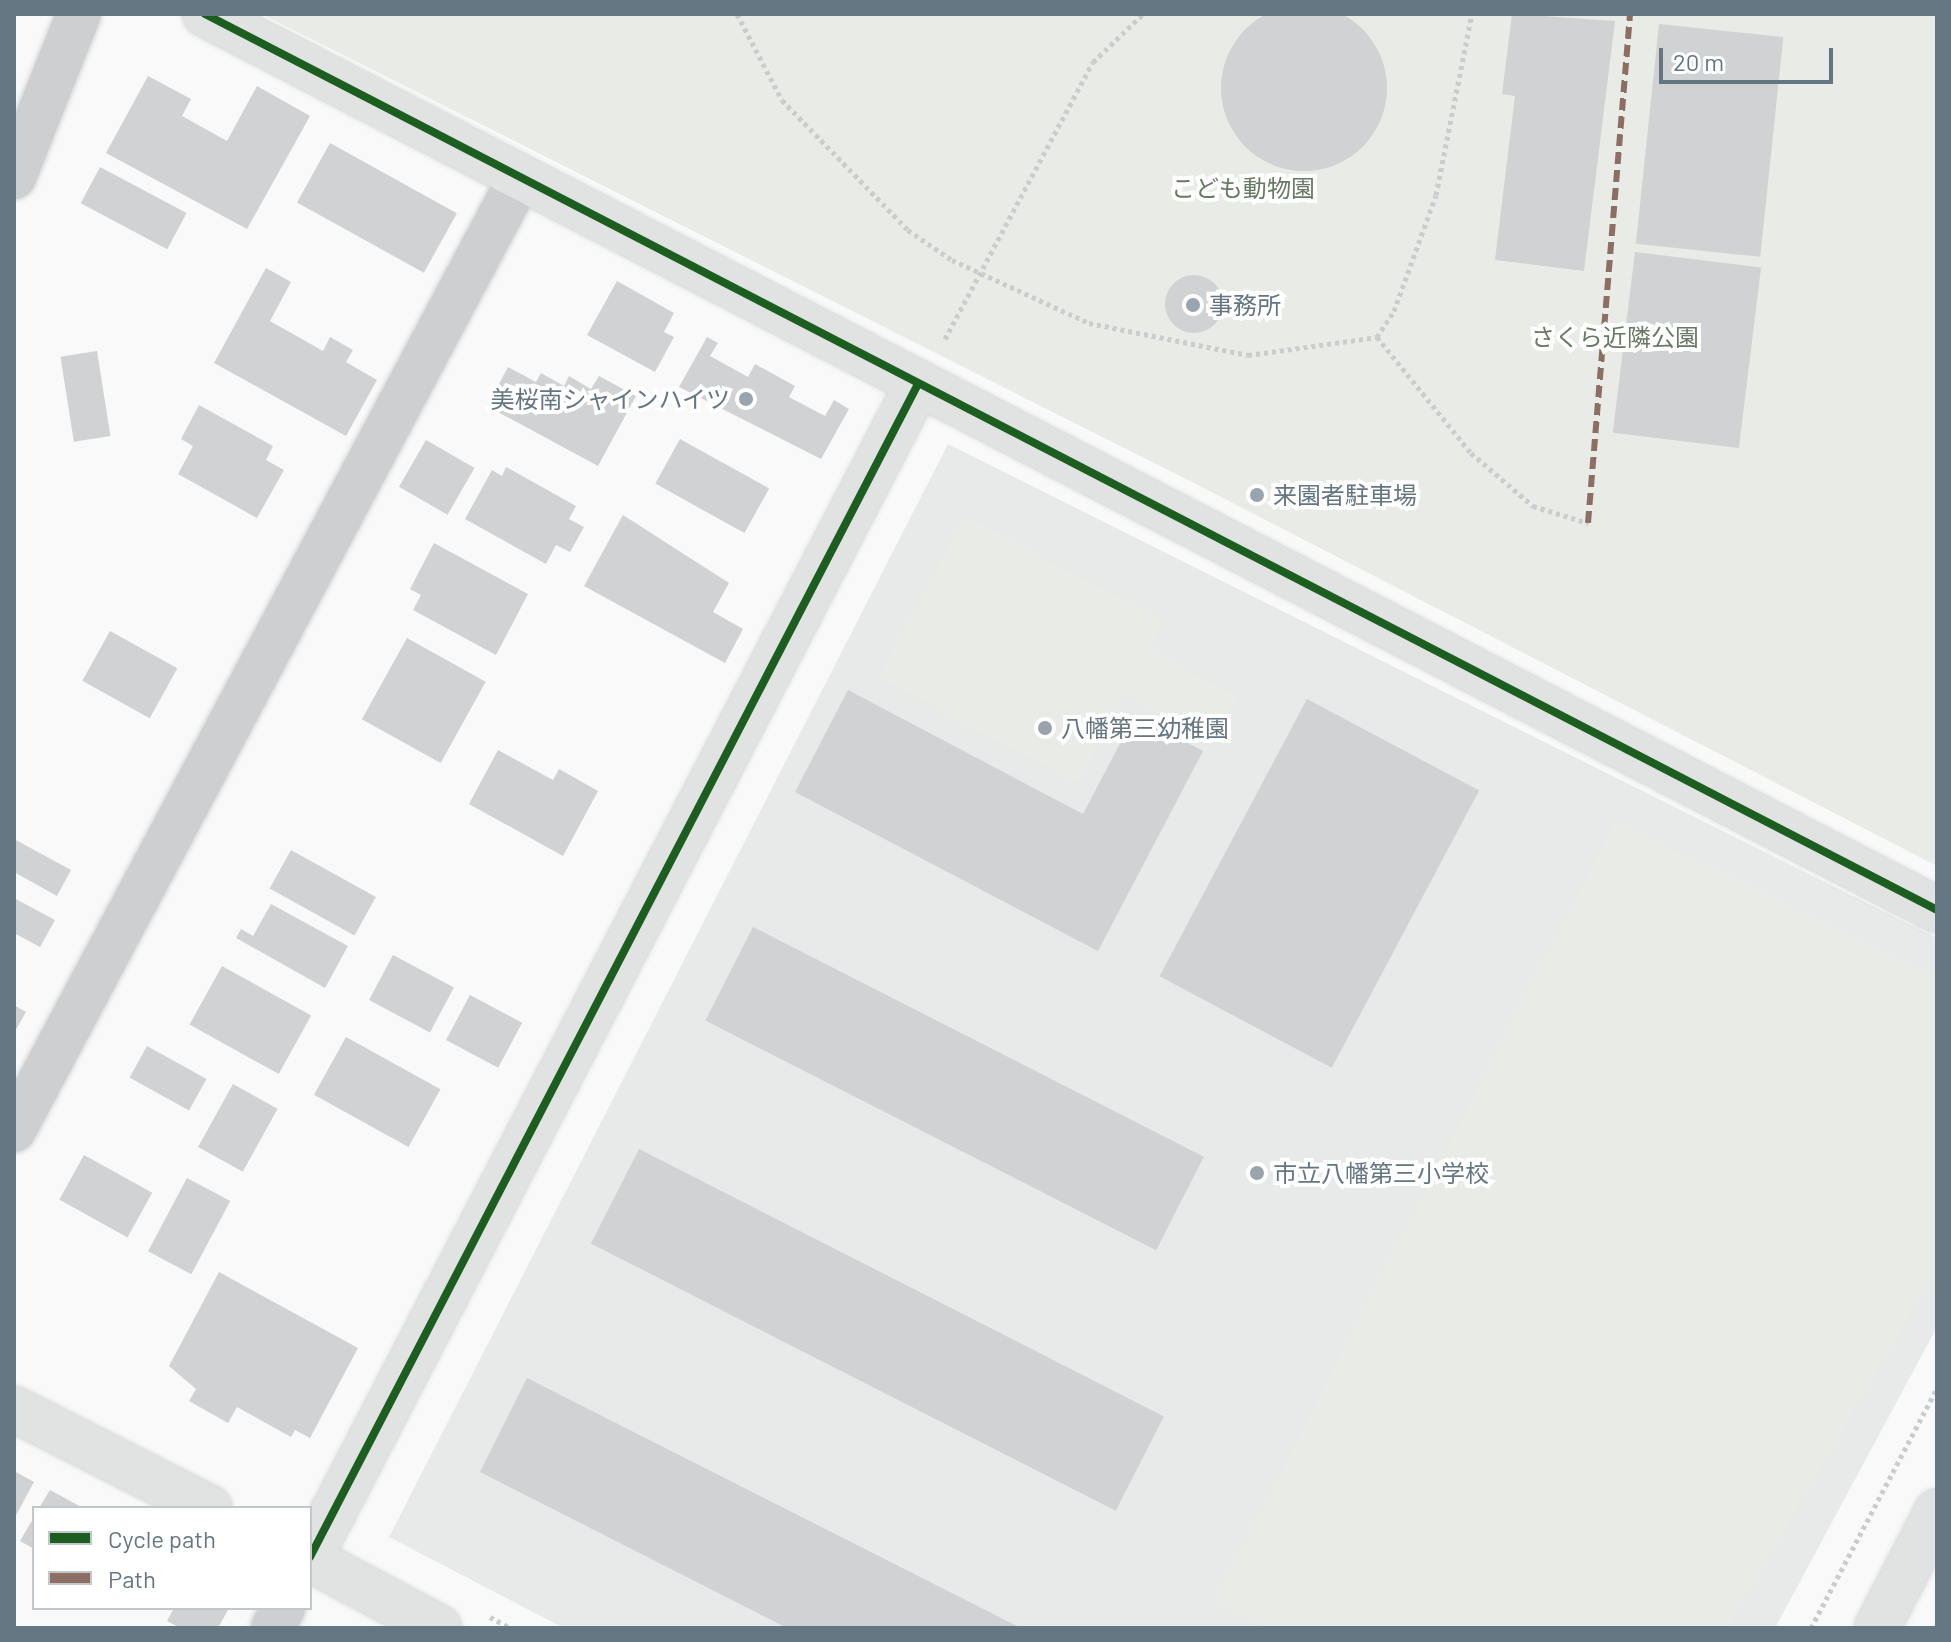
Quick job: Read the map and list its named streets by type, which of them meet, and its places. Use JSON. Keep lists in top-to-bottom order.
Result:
{
  "parks": ["こども動物園", "さくら近隣公園"],
  "places": [
    "事務所",
    "美桜南シャインハイツ",
    "来園者駐車場",
    "八幡第三幼稚園",
    "市立八幡第三小学校"
  ],
  "legend": ["Cycle path", "Path"],
  "scale_bar": "20 m"
}
